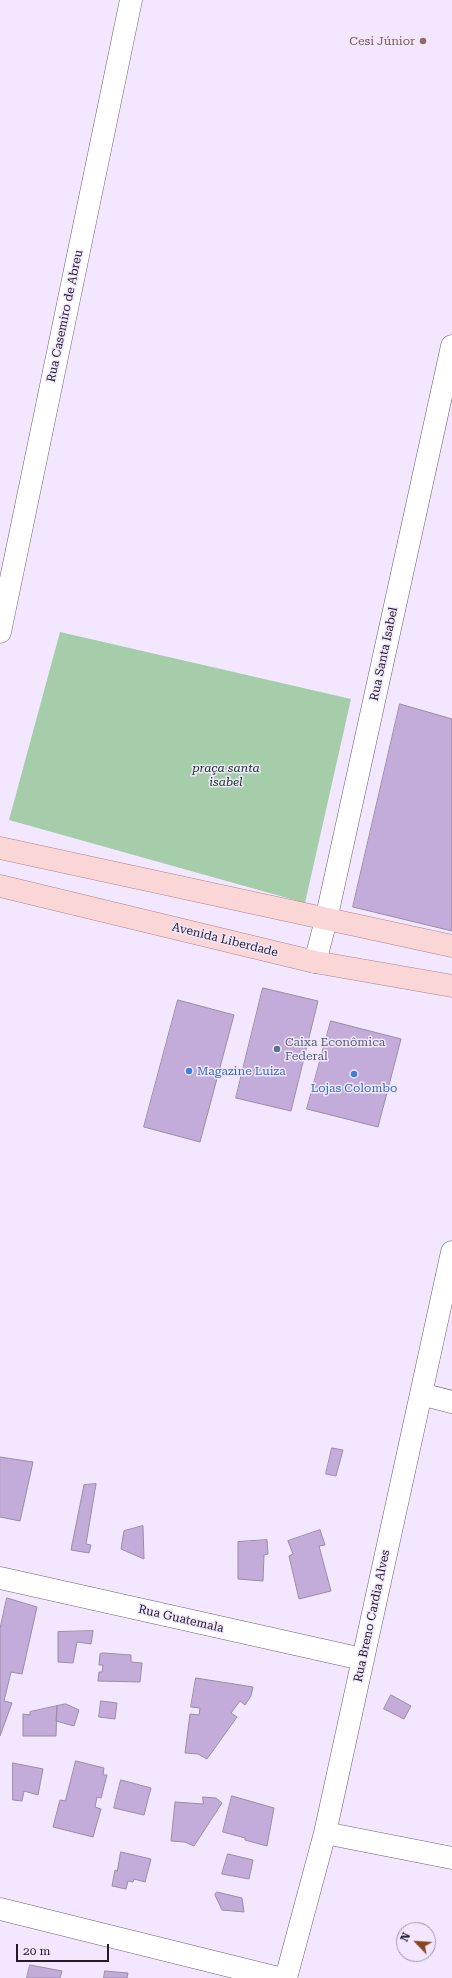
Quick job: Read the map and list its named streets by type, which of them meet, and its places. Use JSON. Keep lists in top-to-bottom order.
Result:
{
  "streets": {
    "main road": ["Avenida Liberdade"],
    "street": [
      "Rua Casemiro de Abreu",
      "Rua Santa Isabel",
      "Rua Breno Cardia Alves",
      "Rua Guatemala"
    ]
  },
  "crossings": [
    ["Rua Santa Isabel", "Avenida Liberdade"],
    ["Rua Breno Cardia Alves", "Rua Guatemala"]
  ],
  "parks": ["praça santa isabel"],
  "places": [
    "Cesi Júnior",
    "Caixa Econômica Federal",
    "Magazine Luiza",
    "Lojas Colombo"
  ],
  "scale_bar": "20 m",
  "north": "top left"
}
